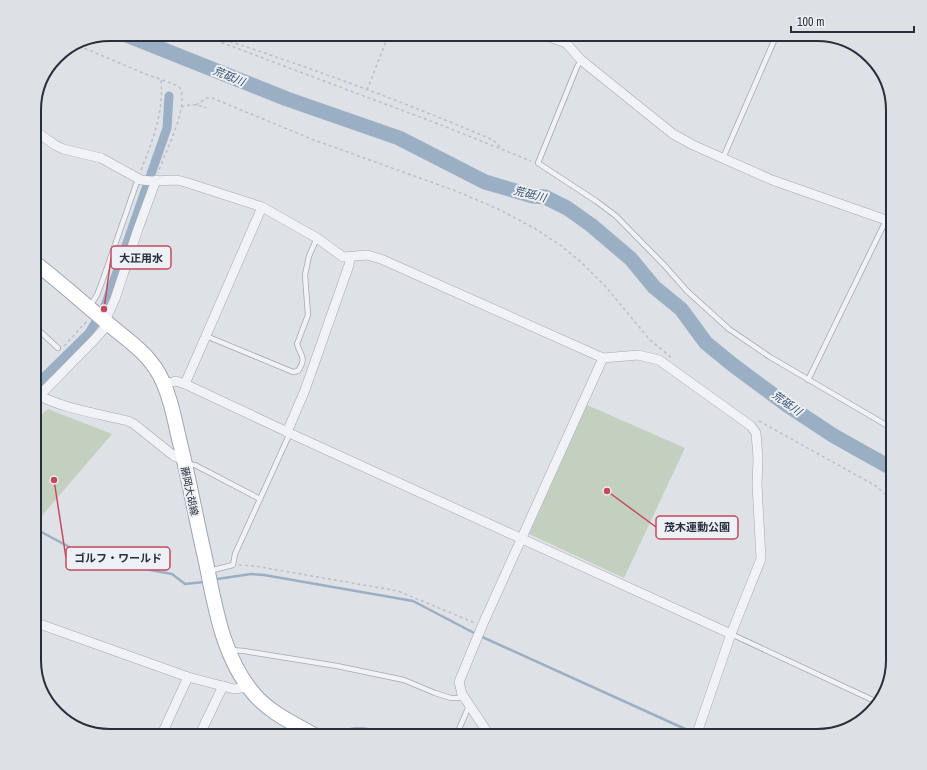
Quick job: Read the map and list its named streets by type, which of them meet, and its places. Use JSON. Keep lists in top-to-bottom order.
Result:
{
  "streets": {
    "main road": ["藤岡大胡線"]
  },
  "water": ["荒砥川"],
  "places": ["大正用水", "ゴルフ・ワールド", "茂木運動公園"],
  "scale_bar": "100 m"
}
